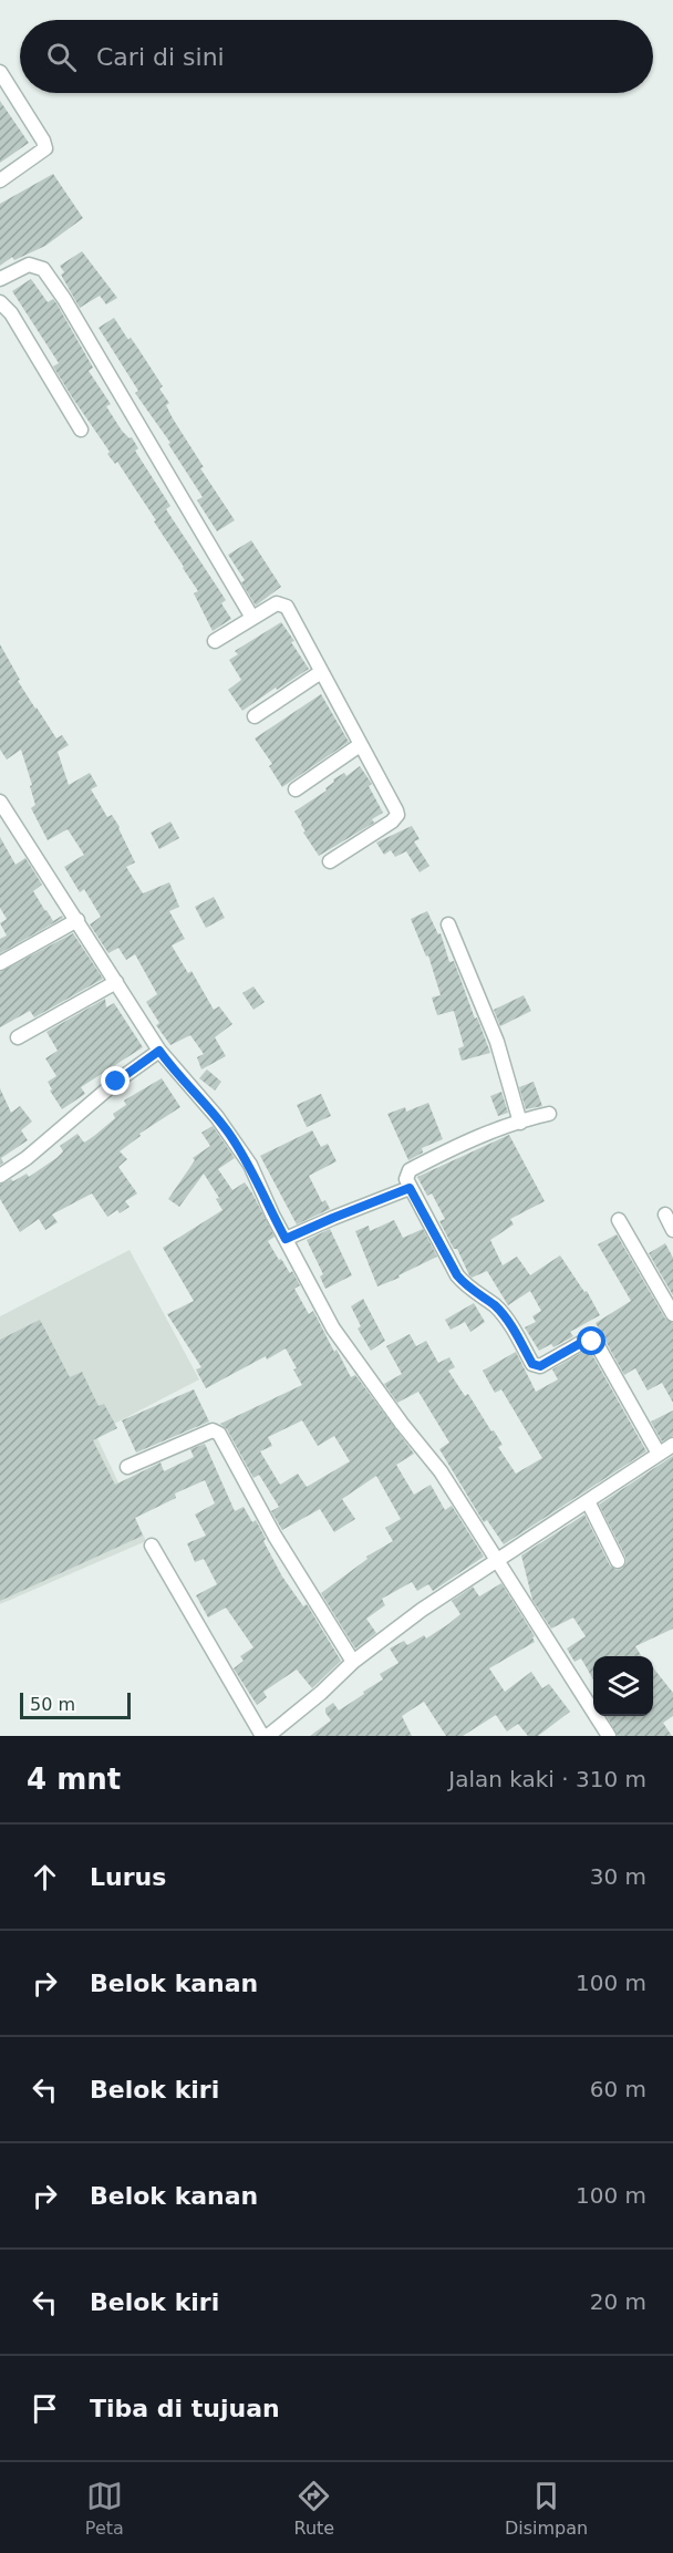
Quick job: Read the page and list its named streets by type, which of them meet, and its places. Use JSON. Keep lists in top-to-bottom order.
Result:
{
  "scale_bar": "50 m",
  "page": {
    "search": "Cari di sini",
    "scale": "50 m",
    "heading": ["4 mnt", "Jalan kaki · 310 m"],
    "list": [
      ["Lurus", "30 m"],
      ["Belok kanan", "100 m"],
      ["Belok kiri", "60 m"],
      ["Belok kanan", "100 m"],
      ["Belok kiri", "20 m"],
      "Tiba di tujuan"
    ],
    "nav": ["Peta", "Rute", "Disimpan"]
  }
}
